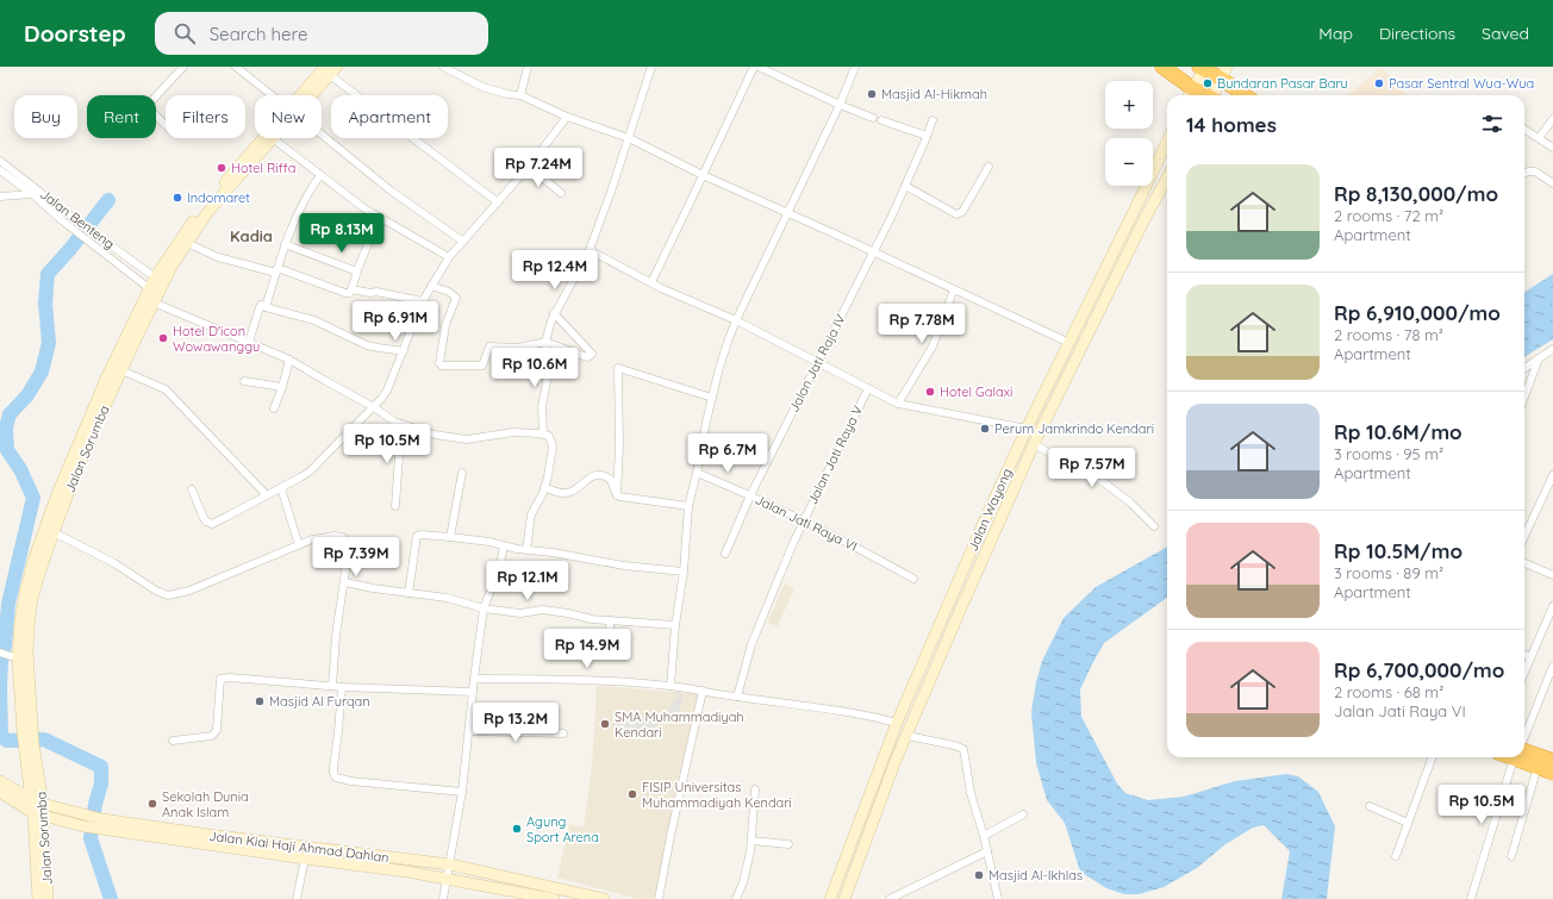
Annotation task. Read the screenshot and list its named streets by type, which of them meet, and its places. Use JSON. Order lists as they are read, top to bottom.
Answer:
{
  "streets": {
    "main road": ["Jalan Sorumba", "Jalan Wayong", "Jalan Kiai Haji Ahmad Dahlan"],
    "street": [
      "Jalan Benteng",
      "Jalan Jati Raja IV",
      "Jalan Jati Raya V",
      "Jalan Jati Raya VI"
    ]
  },
  "crossings": [
    ["Jalan Benteng", "Jalan Sorumba"],
    ["Jalan Jati Raja IV", "Jalan Jati Raya VI"],
    ["Jalan Sorumba", "Jalan Kiai Haji Ahmad Dahlan"],
    ["Jalan Jati Raya V", "Jalan Jati Raya VI"]
  ],
  "districts": ["Kadia"],
  "places": [
    "Bundaran Pasar Baru",
    "Pasar Sentral Wua-Wua",
    "Masjid Al-Hikmah",
    "Hotel Riffa",
    "Indomaret",
    "Hotel D'icon Wowawanggu",
    "Hotel Galaxi",
    "Perum Jamkrindo Kendari",
    "Masjid Al Furqan",
    "SMA Muhammadiyah Kendari",
    "FISIP Universitas Muhammadiyah Kendari",
    "Sekolah Dunia Anak Islam",
    "Agung Sport Arena",
    "Masjid Al-Ikhlas"
  ],
  "page": {
    "header": "Doorstep",
    "search": "Search here",
    "nav": ["Map", "Directions", "Saved"],
    "map_buttons": ["+", "−"],
    "chip": [
      "Buy",
      "Rent",
      "Filters",
      "New",
      "Apartment"
    ],
    "heading": "14 homes",
    "price": [
      "Rp 7.24M",
      "Rp 8.13M",
      "Rp 12.4M",
      "Rp 6.91M",
      "Rp 7.78M",
      "Rp 10.6M",
      "Rp 10.5M",
      "Rp 6.7M",
      "Rp 7.57M",
      "Rp 7.39M",
      "Rp 12.1M",
      "Rp 14.9M",
      "Rp 13.2M",
      "Rp 10.5M"
    ],
    "list": [
      {
        "name": "Rp 8,130,000/mo",
        "note": "2 rooms · 72 m² · Apartment"
      },
      {
        "name": "Rp 6,910,000/mo",
        "note": "2 rooms · 78 m² · Apartment"
      },
      {
        "name": "Rp 10.6M/mo",
        "note": "3 rooms · 95 m² · Apartment"
      },
      {
        "name": "Rp 10.5M/mo",
        "note": "3 rooms · 89 m² · Apartment"
      },
      {
        "name": "Rp 6,700,000/mo",
        "note": "2 rooms · 68 m² · Jalan Jati Raya VI"
      }
    ]
  }
}
